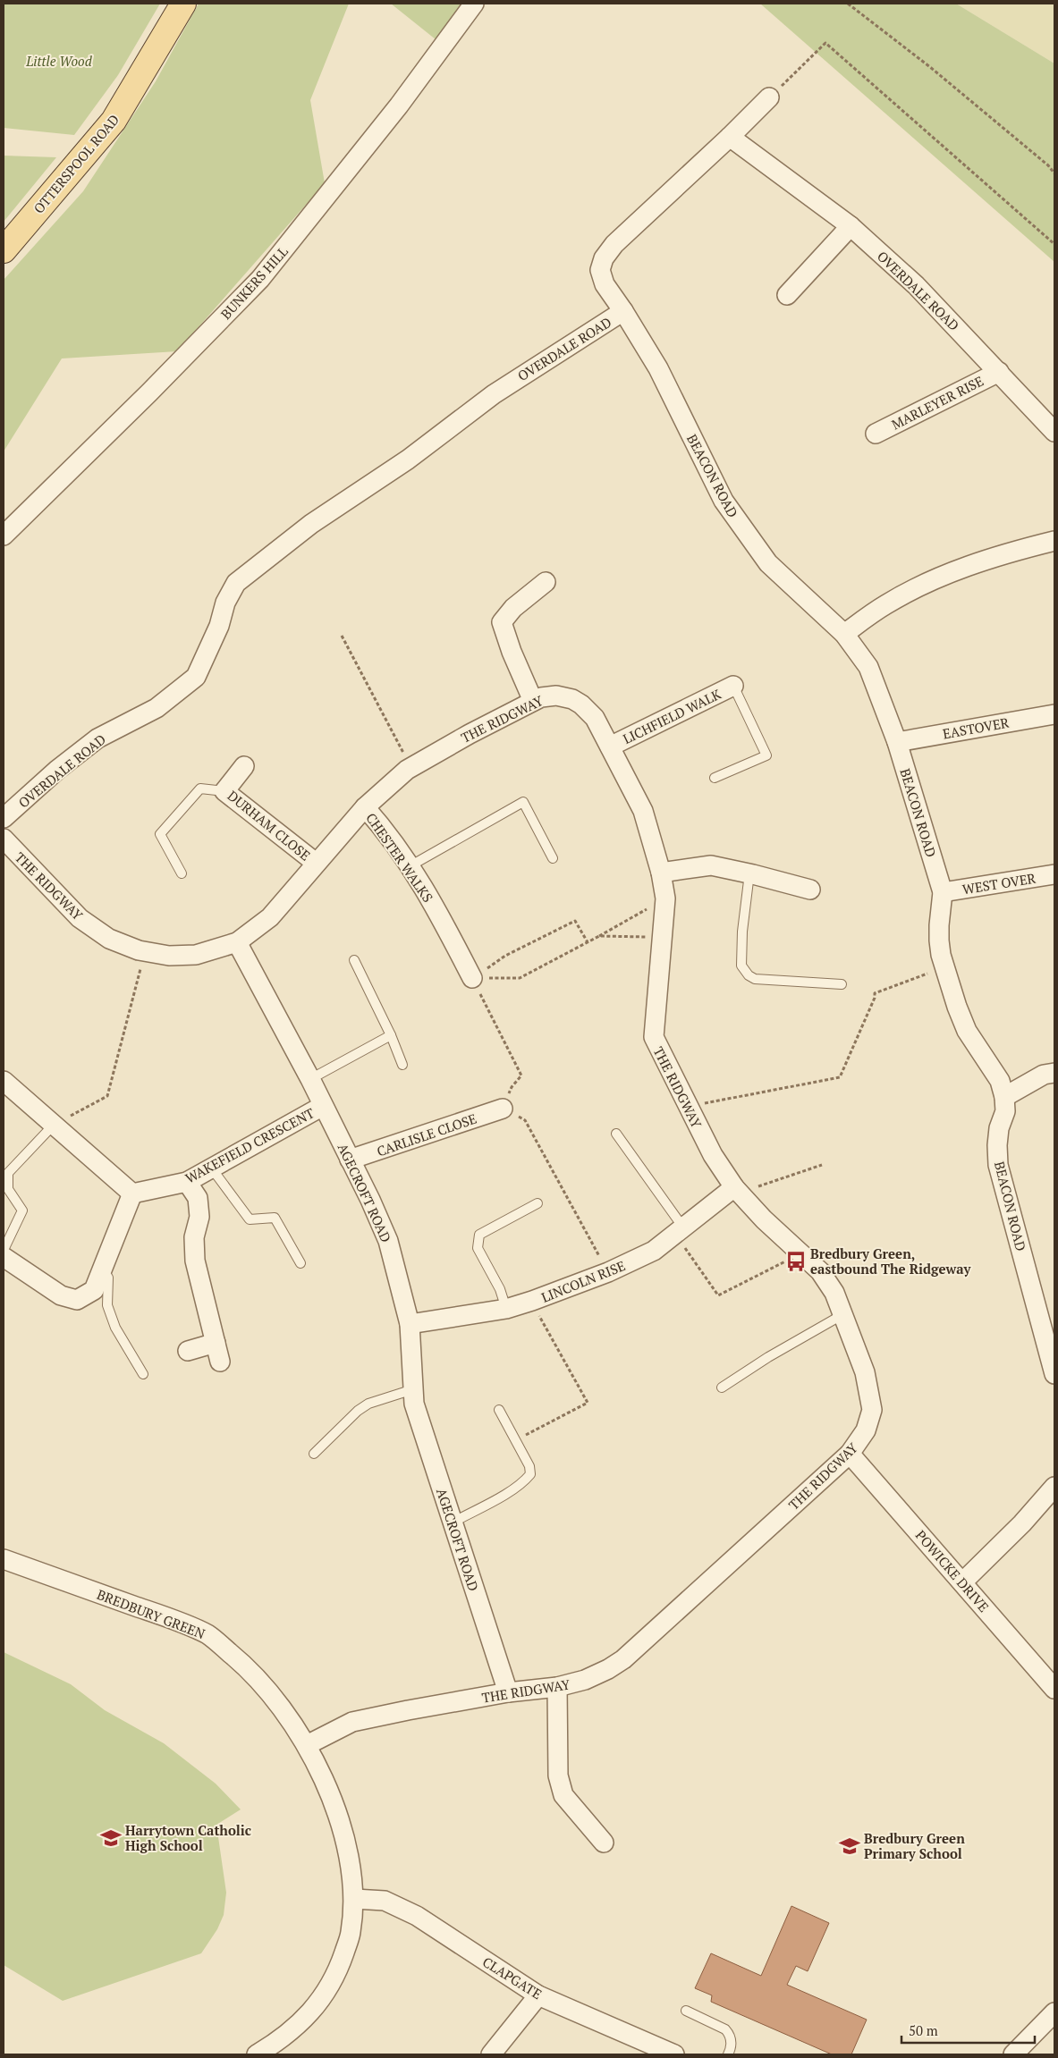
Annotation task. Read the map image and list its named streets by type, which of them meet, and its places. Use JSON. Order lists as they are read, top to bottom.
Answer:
{
  "streets": {
    "main road": ["OTTERSPOOL ROAD"],
    "street": [
      "BUNKERS HILL",
      "OVERDALE ROAD",
      "MARLEYER RISE",
      "BEACON ROAD",
      "LICHFIELD WALK",
      "THE RIDGWAY",
      "EASTOVER",
      "DURHAM CLOSE",
      "CHESTER WALKS",
      "WEST OVER",
      "CARLISLE CLOSE",
      "WAKEFIELD CRESCENT",
      "AGECROFT ROAD",
      "LINCOLN RISE",
      "POWICKE DRIVE",
      "BREDBURY GREEN",
      "CLAPGATE"
    ]
  },
  "crossings": [
    ["OVERDALE ROAD", "MARLEYER RISE"],
    ["OVERDALE ROAD", "BEACON ROAD"],
    ["BEACON ROAD", "EASTOVER"],
    ["BEACON ROAD", "WEST OVER"],
    ["LICHFIELD WALK", "THE RIDGWAY"],
    ["THE RIDGWAY", "DURHAM CLOSE"],
    ["THE RIDGWAY", "CHESTER WALKS"],
    ["THE RIDGWAY", "AGECROFT ROAD"],
    ["THE RIDGWAY", "LINCOLN RISE"],
    ["THE RIDGWAY", "POWICKE DRIVE"],
    ["THE RIDGWAY", "BREDBURY GREEN"],
    ["CARLISLE CLOSE", "AGECROFT ROAD"],
    ["WAKEFIELD CRESCENT", "AGECROFT ROAD"],
    ["AGECROFT ROAD", "LINCOLN RISE"],
    ["BREDBURY GREEN", "CLAPGATE"]
  ],
  "parks": ["Little Wood"],
  "places": {
    "bus stop": ["Bredbury Green, eastbound The Ridgeway"],
    "school or university": ["Harrytown Catholic High School", "Bredbury Green Primary School"]
  },
  "scale_bar": "50 m"
}
